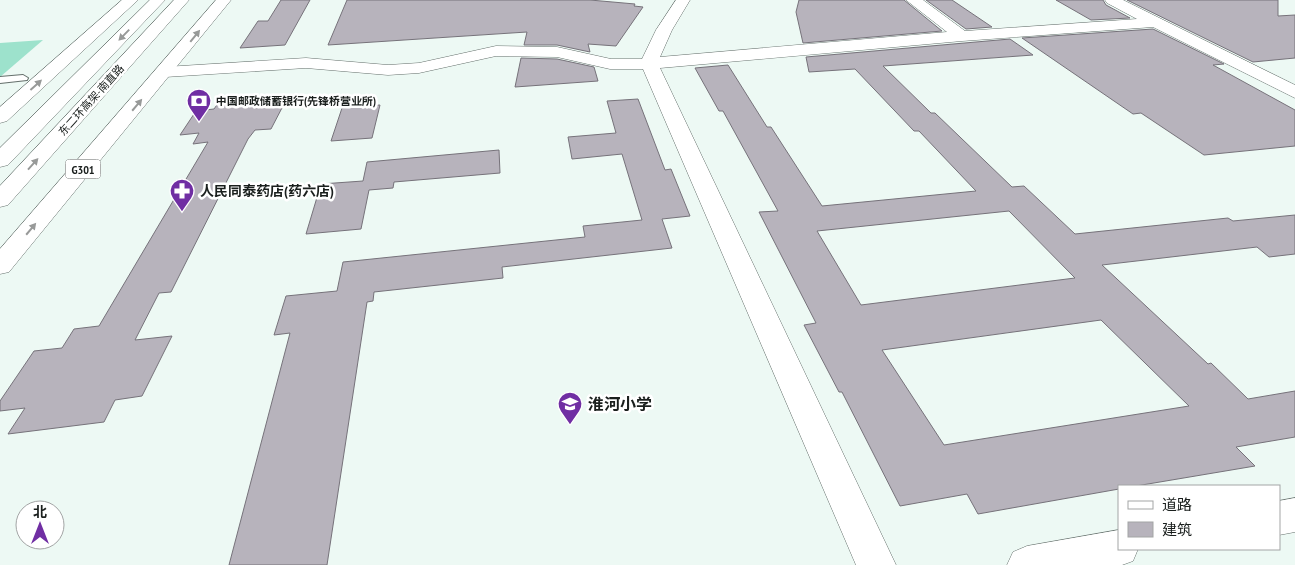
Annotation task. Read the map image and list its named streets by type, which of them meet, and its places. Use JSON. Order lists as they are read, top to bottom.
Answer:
{
  "streets": {
    "main road": ["东二环高架-南直路", "G301"]
  },
  "places": {
    "bank": ["中国邮政储蓄银行(先锋桥营业所)"],
    "pharmacy": ["人民同泰药店(药六店)"],
    "school or university": ["淮河小学"]
  },
  "legend": ["道路", "建筑"],
  "north": "top"
}
